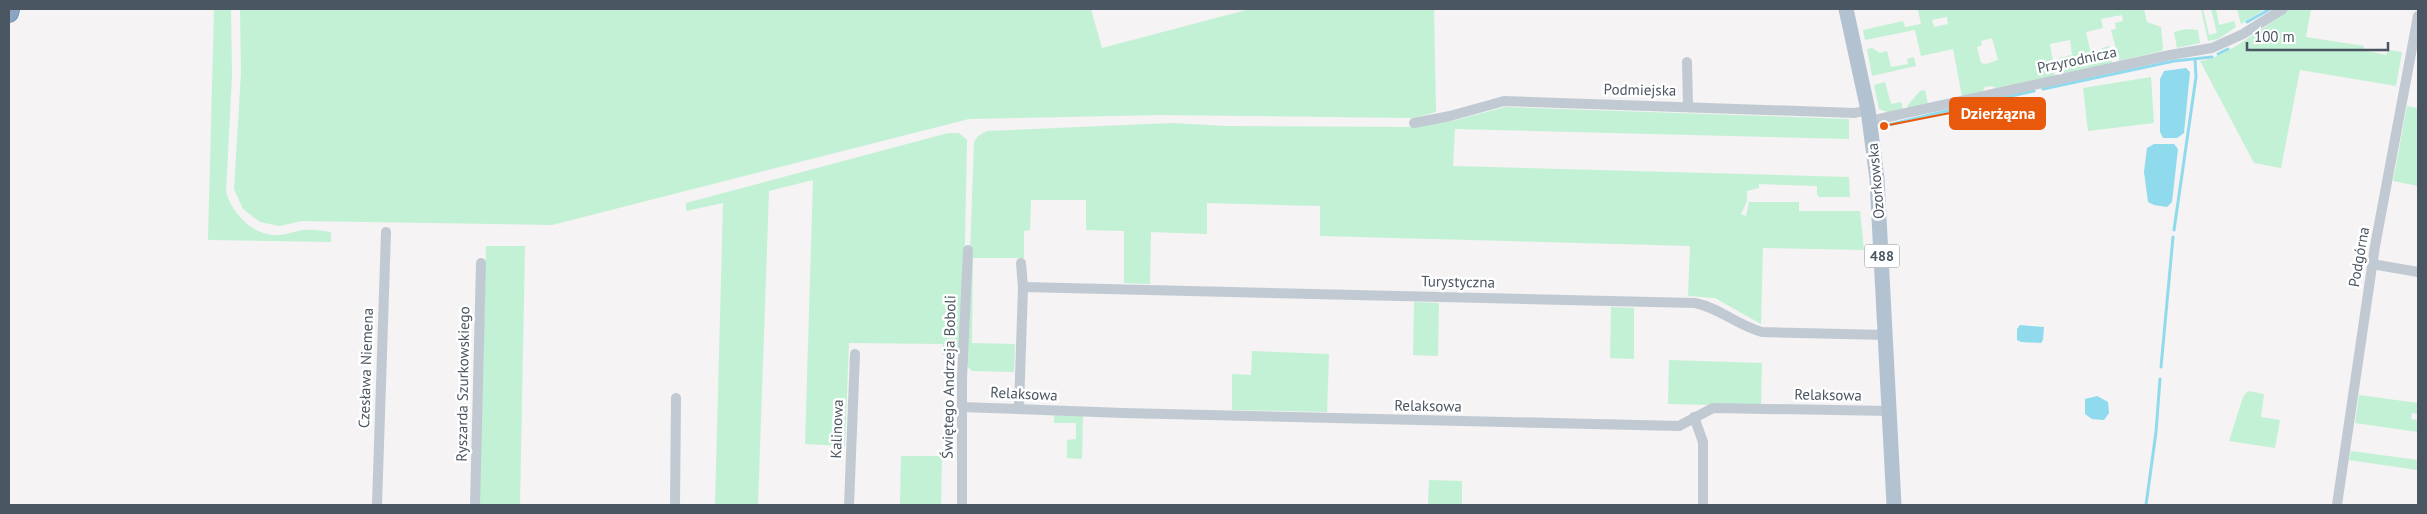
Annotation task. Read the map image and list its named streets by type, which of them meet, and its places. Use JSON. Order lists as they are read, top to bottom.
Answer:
{
  "streets": {
    "main road": ["Ozorkowska", "488"],
    "street": [
      "Przyrodnicza",
      "Podmiejska",
      "Podgórna",
      "Turystyczna",
      "Czesława Niemena",
      "Świętego Andrzeja Boboli",
      "Ryszarda Szurkowskiego",
      "Relaksowa",
      "Kalinowa"
    ]
  },
  "crossings": [
    ["Przyrodnicza", "Podmiejska"],
    ["Przyrodnicza", "Ozorkowska"],
    ["Podmiejska", "Ozorkowska"],
    ["Ozorkowska", "Turystyczna"],
    ["Ozorkowska", "Relaksowa"],
    ["Świętego Andrzeja Boboli", "Relaksowa"]
  ],
  "places": ["Dzierżązna"],
  "scale_bar": "100 m"
}
